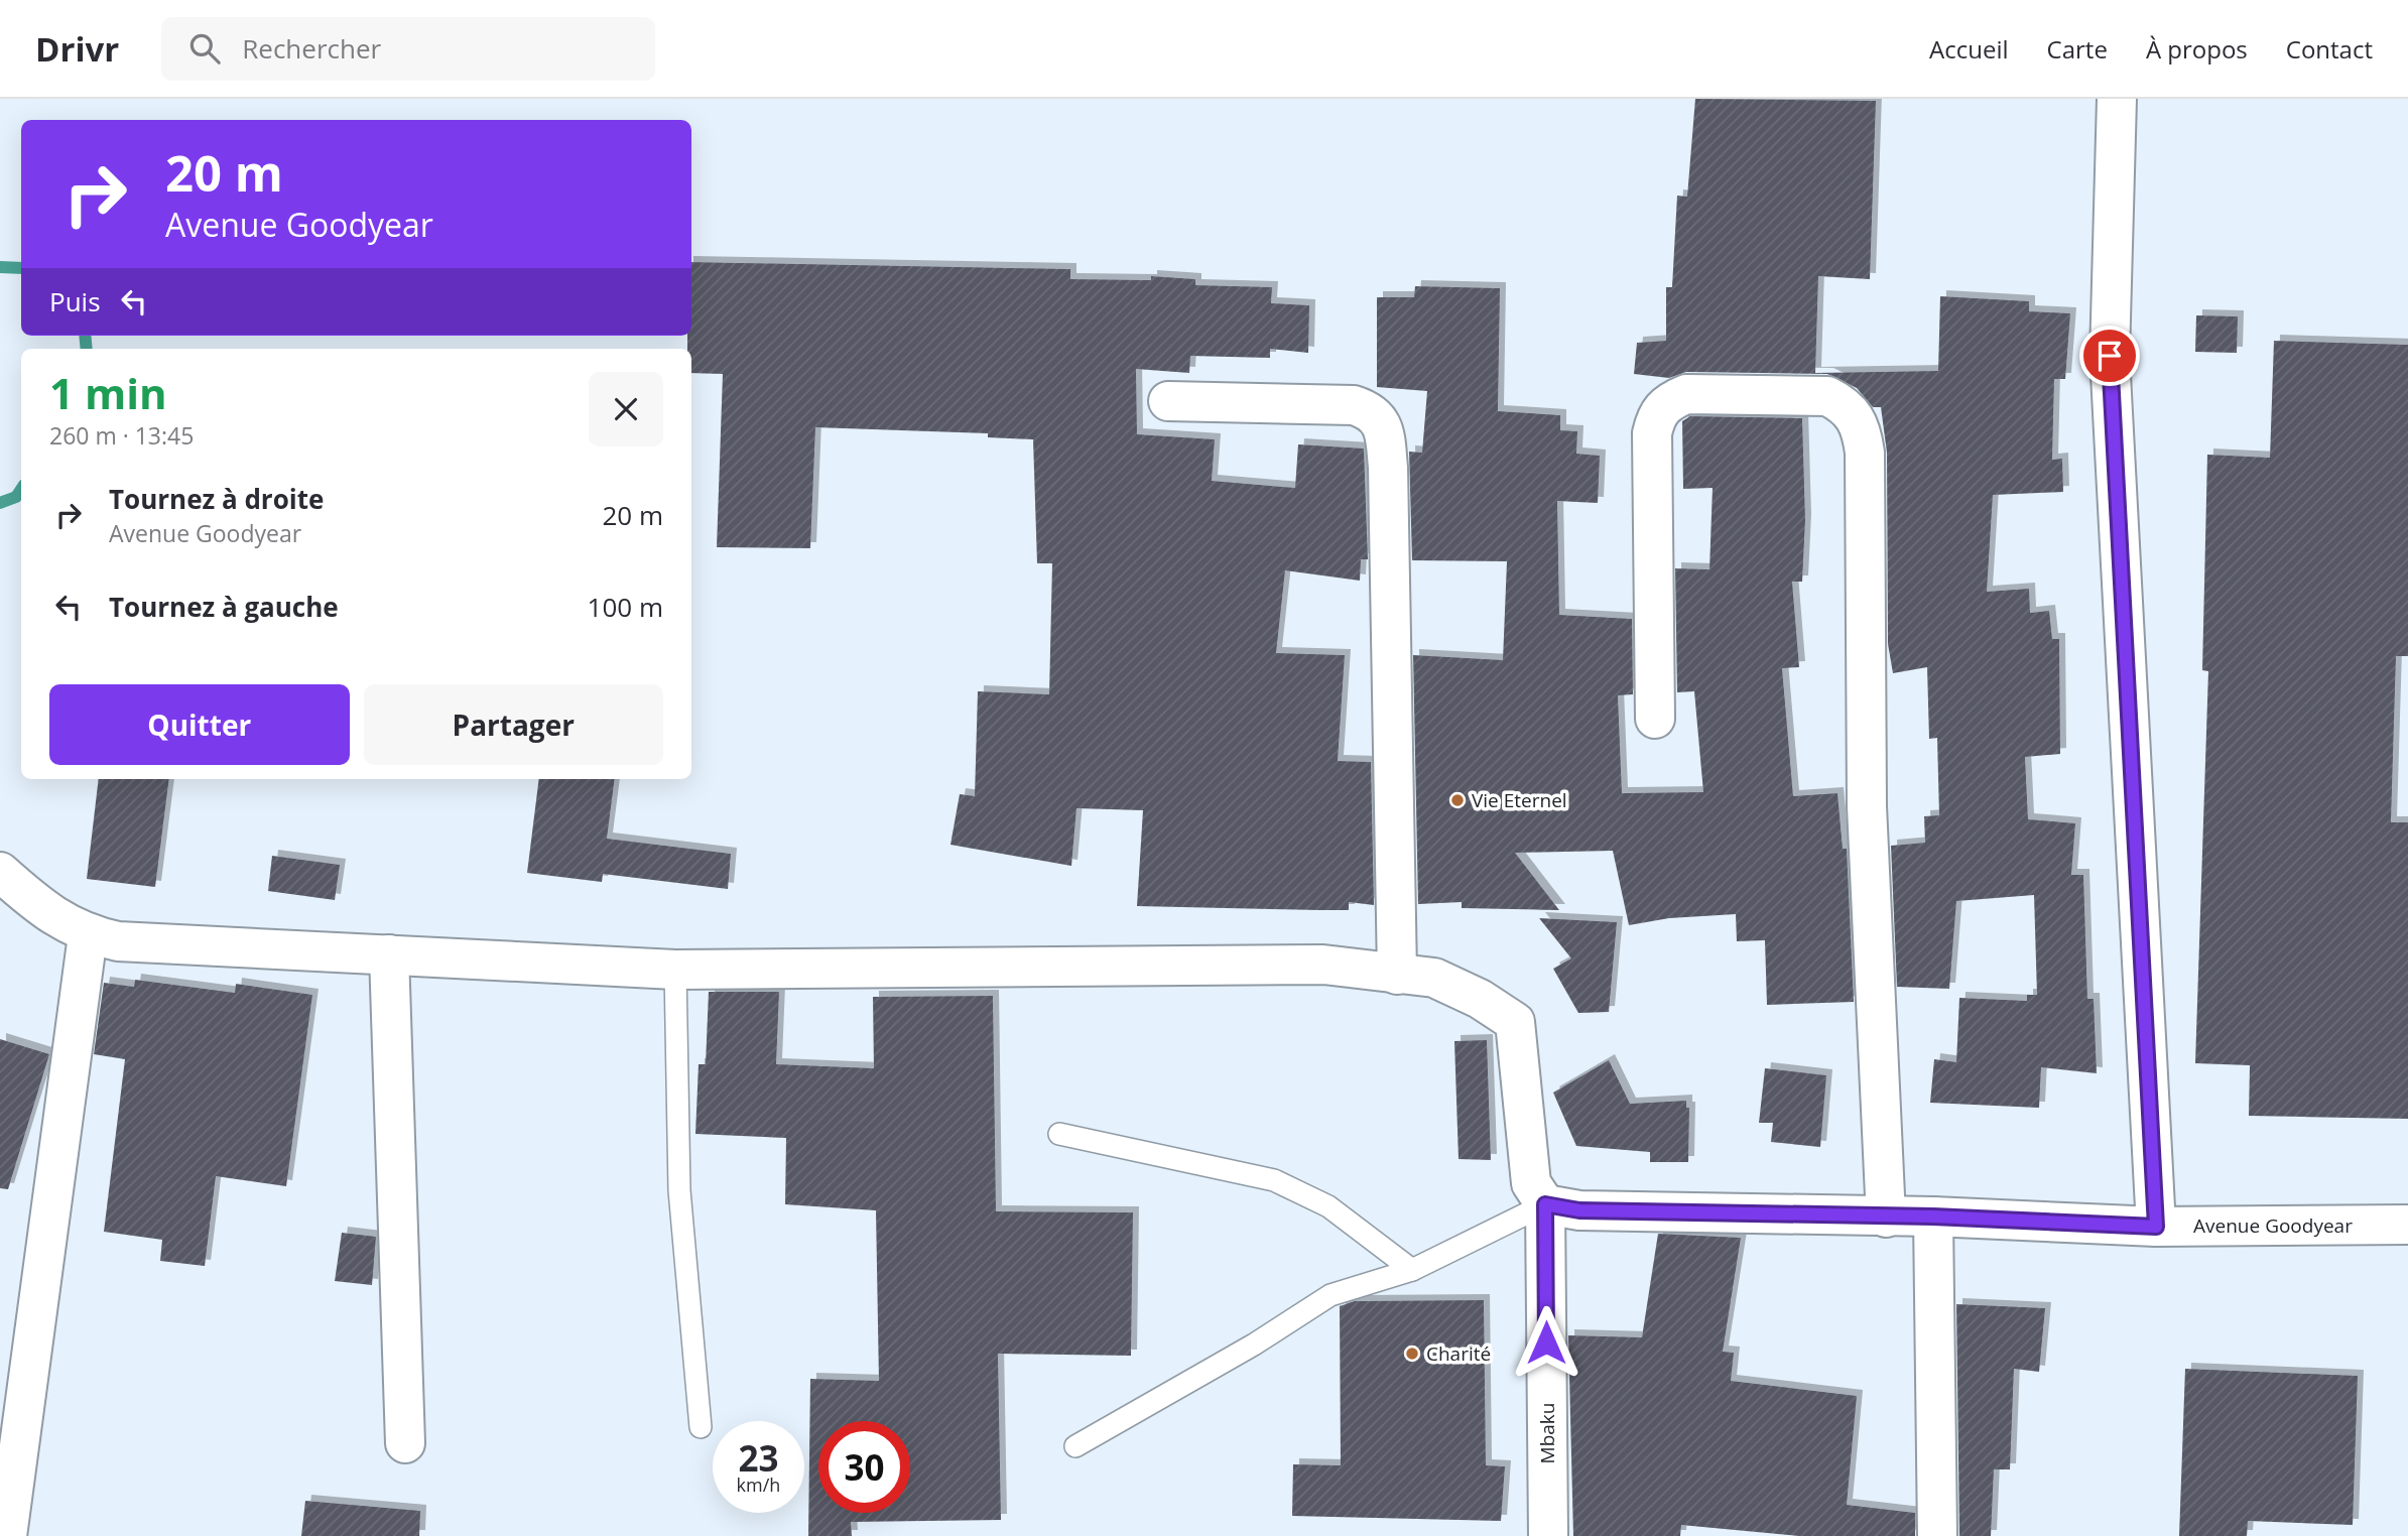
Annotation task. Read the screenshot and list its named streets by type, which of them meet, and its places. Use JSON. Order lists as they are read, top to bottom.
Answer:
{
  "streets": {
    "street": ["Avenue Goodyear", "Mbaku"]
  },
  "crossings": [
    ["Avenue Goodyear", "Mbaku"]
  ],
  "places": ["Vie Eternel", "Charité"],
  "page": {
    "header": "Drivr",
    "search": "Rechercher",
    "nav": [
      "Accueil",
      "Carte",
      "À propos",
      "Contact"
    ],
    "turn": ["20 m", "Avenue Goodyear"],
    "then": "Puis",
    "heading": ["1 min", "260 m · 13:45"],
    "list": [
      {
        "name": "Tournez à droite",
        "note": "Avenue Goodyear",
        "value": "20 m"
      },
      {
        "name": "Tournez à gauche",
        "value": "100 m"
      }
    ],
    "buttons": ["Quitter", "Partager"],
    "speed": "23 km/h",
    "limit": "30"
  }
}
